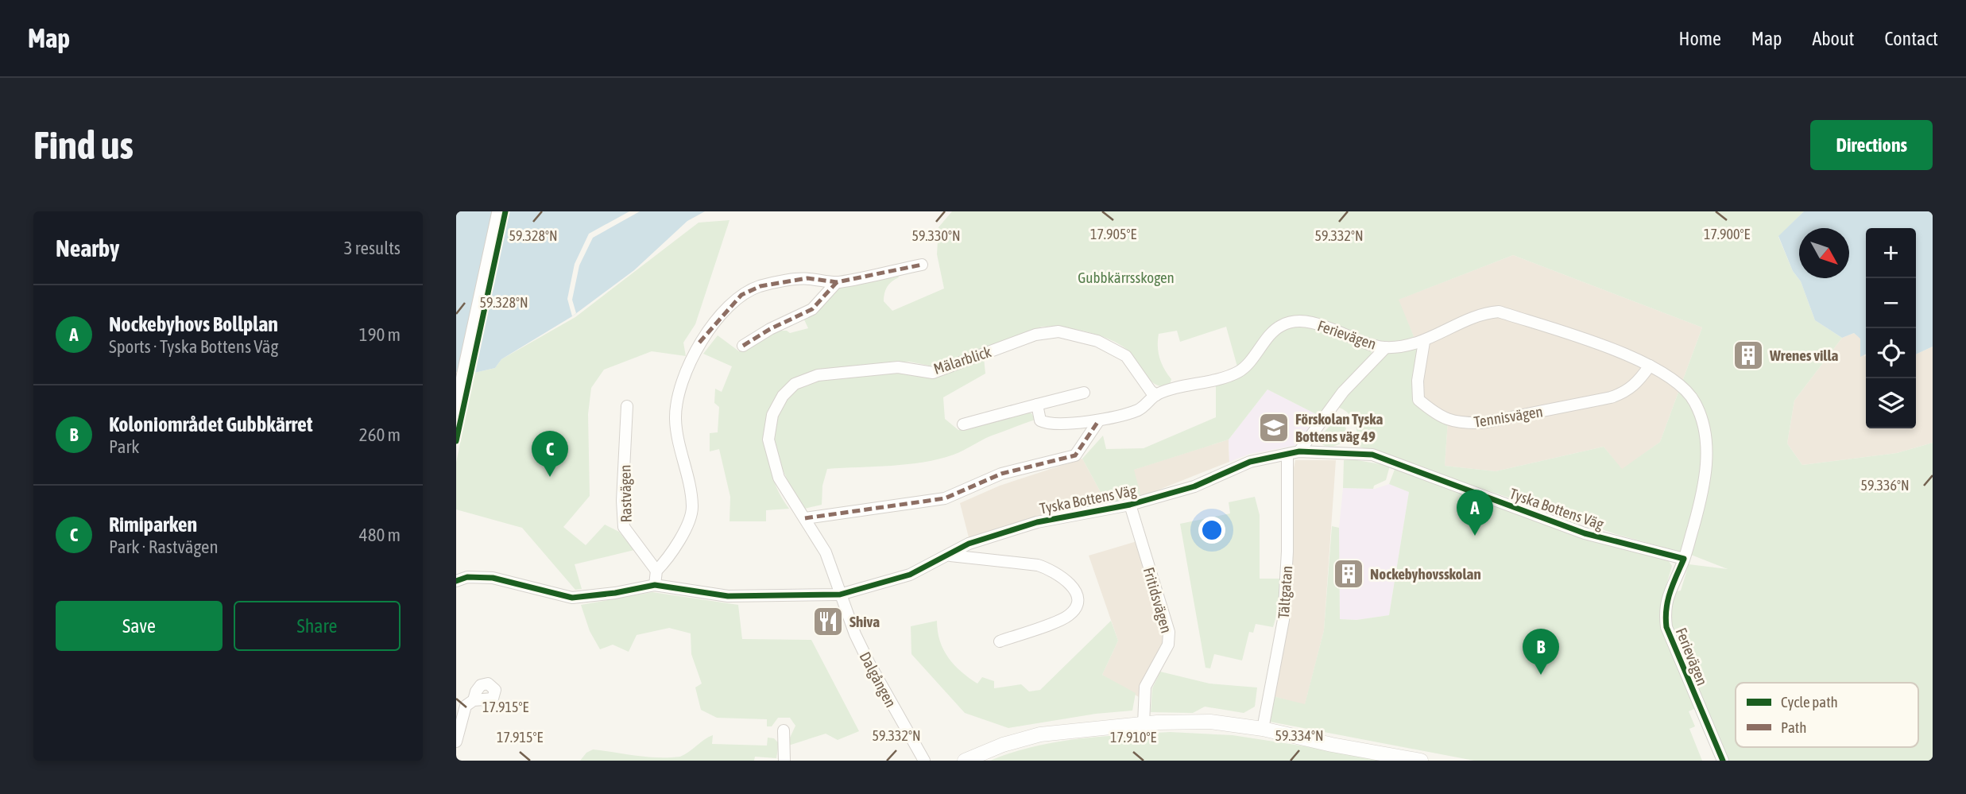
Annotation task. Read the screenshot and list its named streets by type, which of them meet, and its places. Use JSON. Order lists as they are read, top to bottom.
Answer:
{
  "streets": {
    "street": [
      "Ferievägen",
      "Mälarblick",
      "Tennisvägen",
      "Rastvägen",
      "Tyska Bottens Väg",
      "Tältgatan",
      "Fritidsvägen",
      "Dalgången"
    ]
  },
  "crossings": [
    ["Ferievägen", "Mälarblick"],
    ["Ferievägen", "Tennisvägen"],
    ["Ferievägen", "Tyska Bottens Väg"],
    ["Mälarblick", "Tyska Bottens Väg"],
    ["Mälarblick", "Dalgången"],
    ["Tyska Bottens Väg", "Tältgatan"],
    ["Tyska Bottens Väg", "Fritidsvägen"],
    ["Tyska Bottens Väg", "Dalgången"]
  ],
  "parks": ["Gubbkärrsskogen"],
  "places": {
    "building": ["Wrenes villa", "Nockebyhovsskolan"],
    "school or university": ["Förskolan Tyska Bottens väg 49"],
    "restaurant": ["Shiva"]
  },
  "legend": ["Cycle path", "Path"],
  "north": "bottom right",
  "page": {
    "header": "Map",
    "nav": [
      "Home",
      "Map",
      "About",
      "Contact"
    ],
    "buttons": [
      "Directions",
      ["Save", "Share"]
    ],
    "title": "Find us",
    "heading": ["Nearby", "3 results"],
    "map_buttons": ["+", "−"],
    "list": [
      {
        "mark": "A",
        "name": "Nockebyhovs Bollplan",
        "note": "Sports · Tyska Bottens Väg",
        "value": "190 m"
      },
      {
        "mark": "B",
        "name": "Koloniområdet Gubbkärret",
        "note": "Park",
        "value": "260 m"
      },
      {
        "mark": "C",
        "name": "Rimiparken",
        "note": "Park · Rastvägen",
        "value": "480 m"
      }
    ],
    "pins": ["C", "A", "B"]
  },
  "coordinates": [
    "17.905°E",
    "17.900°E",
    "59.328°N",
    "59.330°N",
    "59.332°N",
    "59.336°N",
    "17.915°E",
    "59.334°N",
    "17.910°E"
  ]
}
